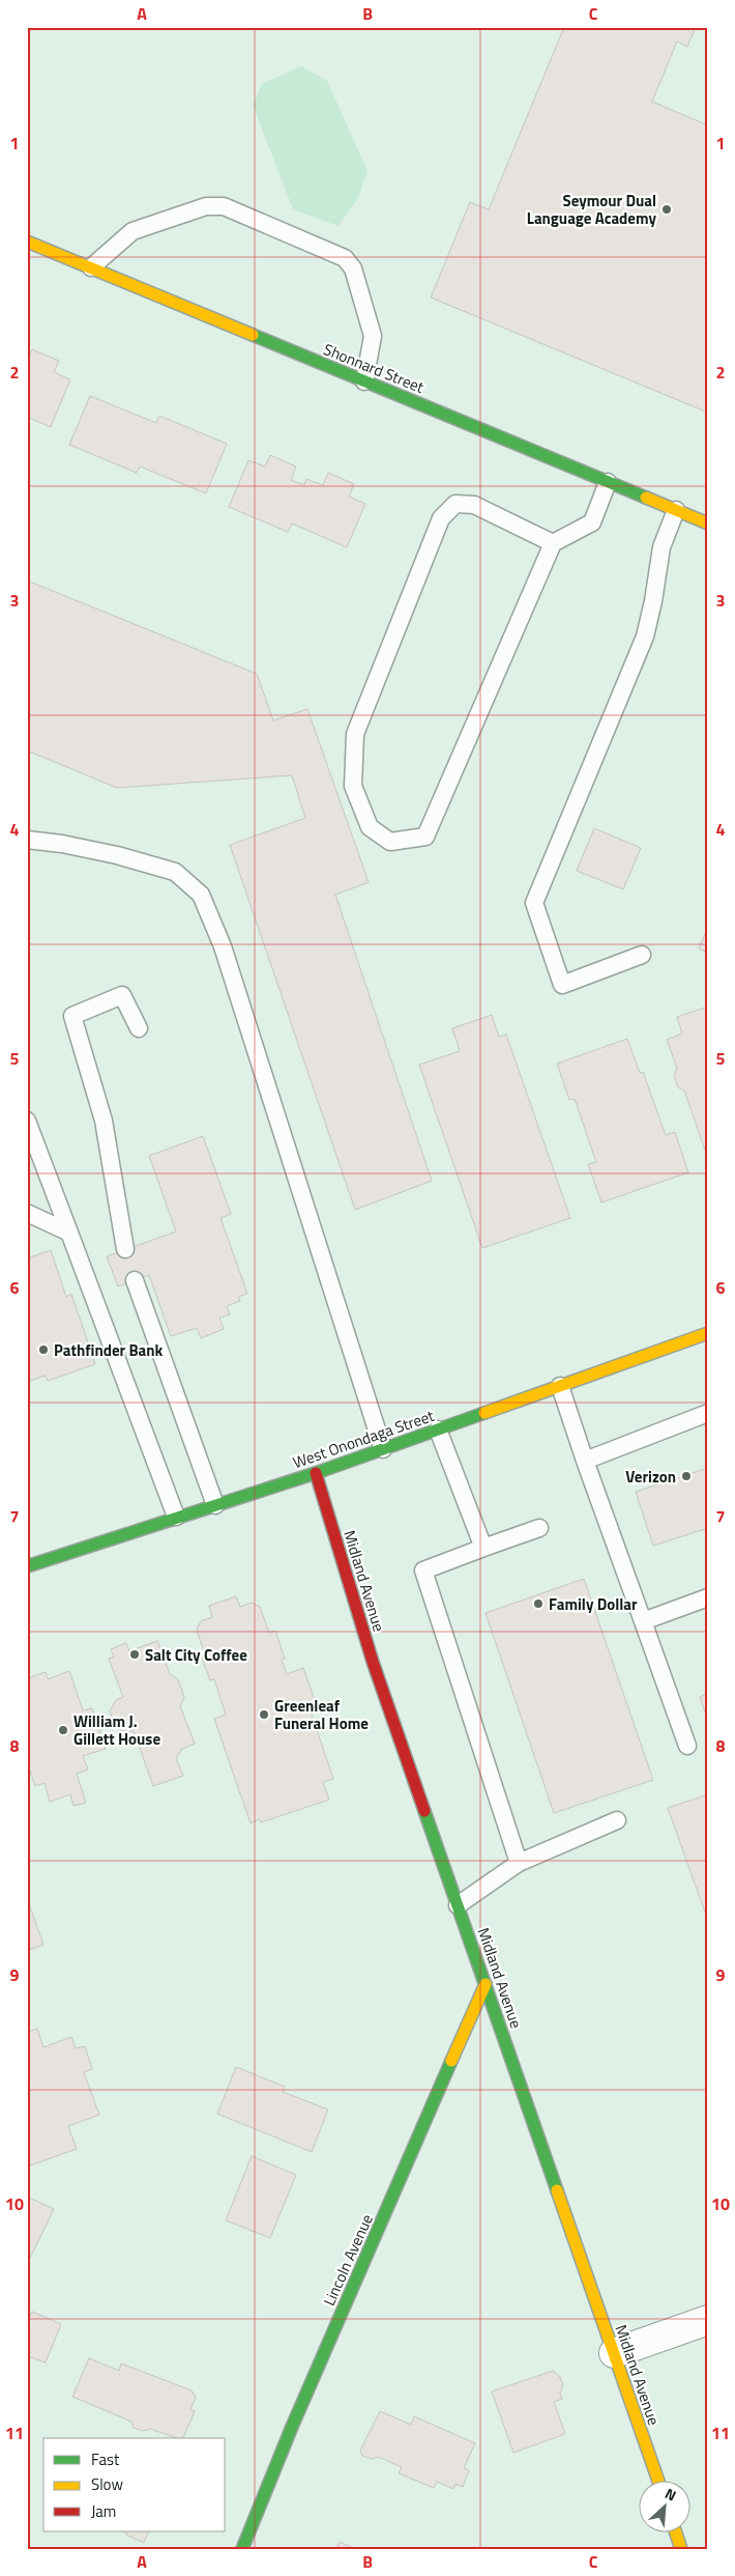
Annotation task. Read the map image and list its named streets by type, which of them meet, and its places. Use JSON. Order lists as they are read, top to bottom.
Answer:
{
  "streets": {
    "street": [
      "Shonnard Street",
      "West Onondaga Street",
      "Midland Avenue",
      "Lincoln Avenue"
    ]
  },
  "crossings": [
    ["West Onondaga Street", "Midland Avenue"],
    ["Midland Avenue", "Lincoln Avenue"]
  ],
  "places": [
    "Seymour Dual Language Academy",
    "Pathfinder Bank",
    "Verizon",
    "Family Dollar",
    "Salt City Coffee",
    "Greenleaf Funeral Home",
    "William J. Gillett House"
  ],
  "legend": ["Fast", "Slow", "Jam"],
  "north": "top right",
  "grid": {
    "columns": ["A", "B", "C"],
    "rows": [
      "1",
      "2",
      "3",
      "4",
      "5",
      "6",
      "7",
      "8",
      "9",
      "10",
      "11"
    ]
  }
}
